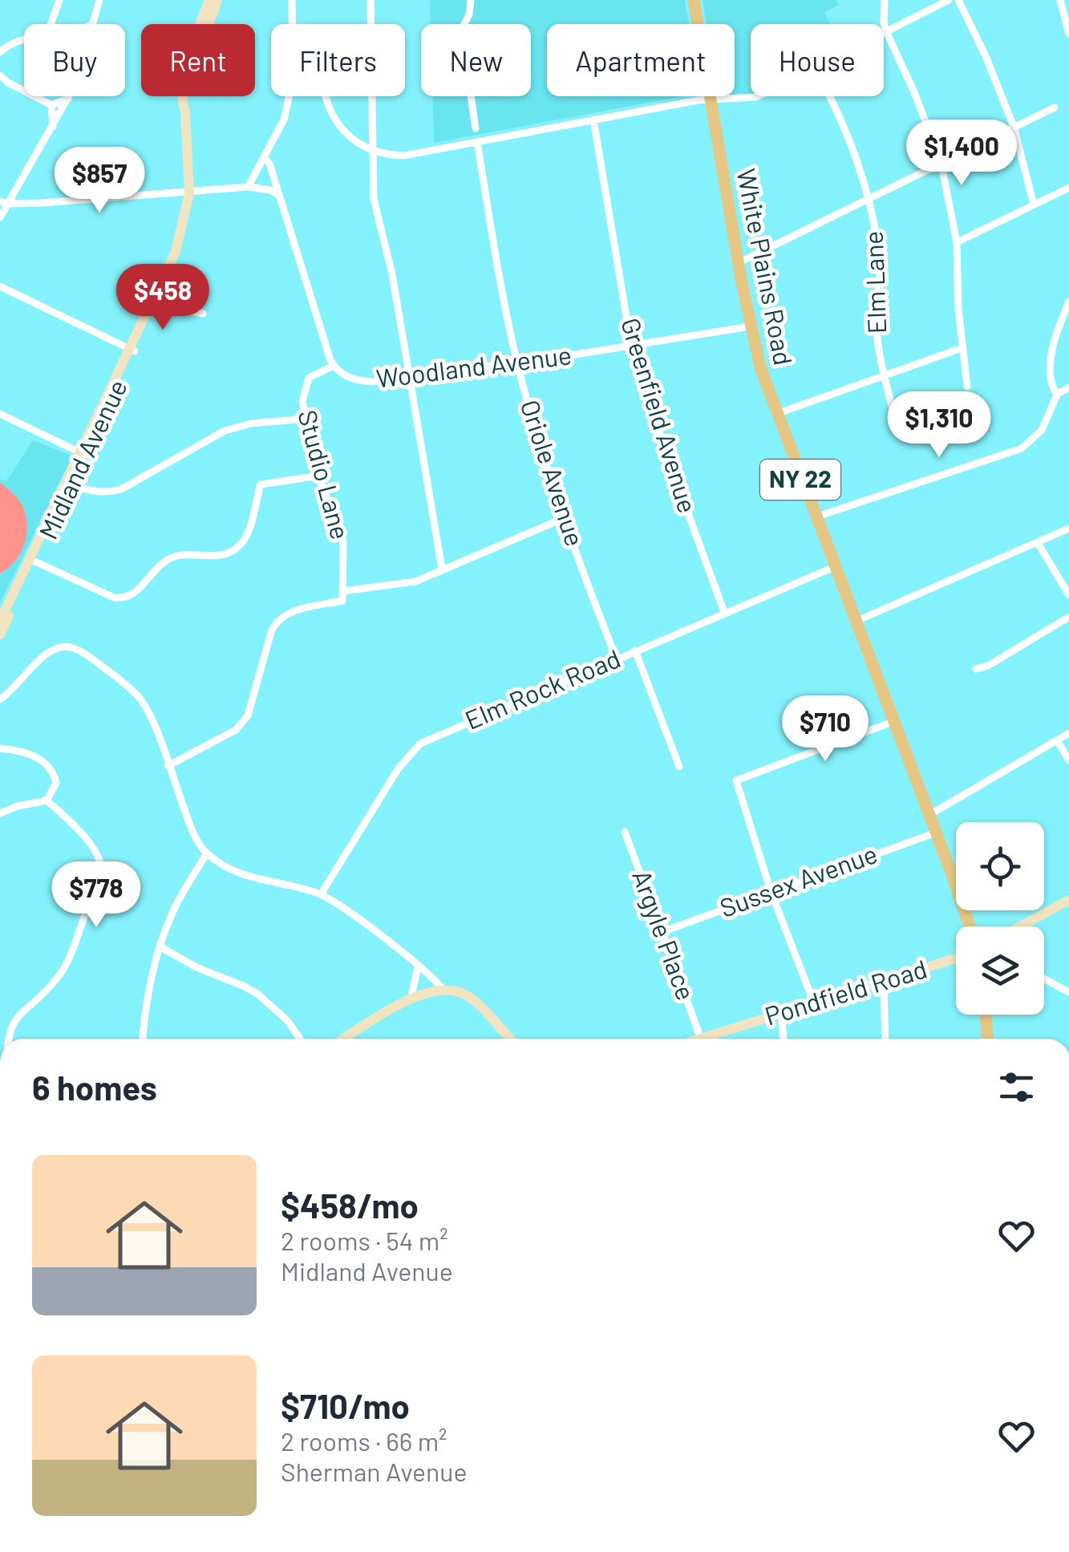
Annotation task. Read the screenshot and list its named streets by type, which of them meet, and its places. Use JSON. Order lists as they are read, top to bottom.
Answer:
{
  "streets": {
    "main road": ["White Plains Road", "NY 22"],
    "street": [
      "Elm Lane",
      "Woodland Avenue",
      "Greenfield Avenue",
      "Midland Avenue",
      "Oriole Avenue",
      "Studio Lane",
      "Elm Rock Road",
      "Sussex Avenue",
      "Argyle Place",
      "Pondfield Road"
    ]
  },
  "crossings": [
    ["White Plains Road", "Woodland Avenue"],
    ["White Plains Road", "Elm Rock Road"],
    ["White Plains Road", "Sussex Avenue"],
    ["Woodland Avenue", "Greenfield Avenue"],
    ["Woodland Avenue", "Oriole Avenue"],
    ["Woodland Avenue", "Studio Lane"],
    ["Greenfield Avenue", "Elm Rock Road"],
    ["Oriole Avenue", "Elm Rock Road"],
    ["Sussex Avenue", "Argyle Place"],
    ["Argyle Place", "Pondfield Road"]
  ],
  "page": {
    "chip": [
      "Buy",
      "Rent",
      "Filters",
      "New",
      "Apartment",
      "House"
    ],
    "price": [
      "$1,400",
      "$857",
      "$458",
      "$1,310",
      "$710",
      "$778"
    ],
    "heading": "6 homes",
    "list": [
      {
        "name": "$458/mo",
        "note": "2 rooms · 54 m² · Midland Avenue"
      },
      {
        "name": "$710/mo",
        "note": "2 rooms · 66 m² · Sherman Avenue"
      }
    ]
  }
}
